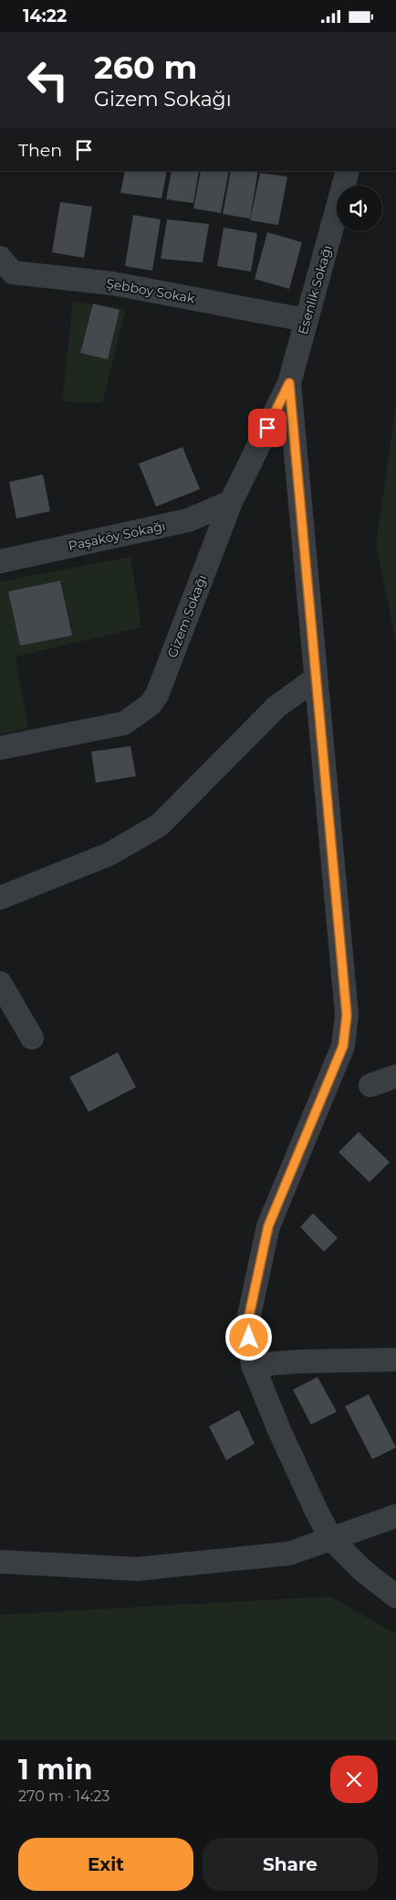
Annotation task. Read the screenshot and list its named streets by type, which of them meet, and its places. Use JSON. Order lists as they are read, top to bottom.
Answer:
{
  "streets": {
    "street": [
      "Esenlik Sokağı",
      "Şebboy Sokak",
      "Paşaköy Sokağı",
      "Gizem Sokağı"
    ]
  },
  "crossings": [
    ["Esenlik Sokağı", "Şebboy Sokak"],
    ["Esenlik Sokağı", "Gizem Sokağı"],
    ["Paşaköy Sokağı", "Gizem Sokağı"]
  ],
  "page": {
    "status": "14:22",
    "turn": ["260 m", "Gizem Sokağı"],
    "then": "Then",
    "heading": ["1 min", "270 m · 14:23"],
    "buttons": ["Exit", "Share"]
  }
}
